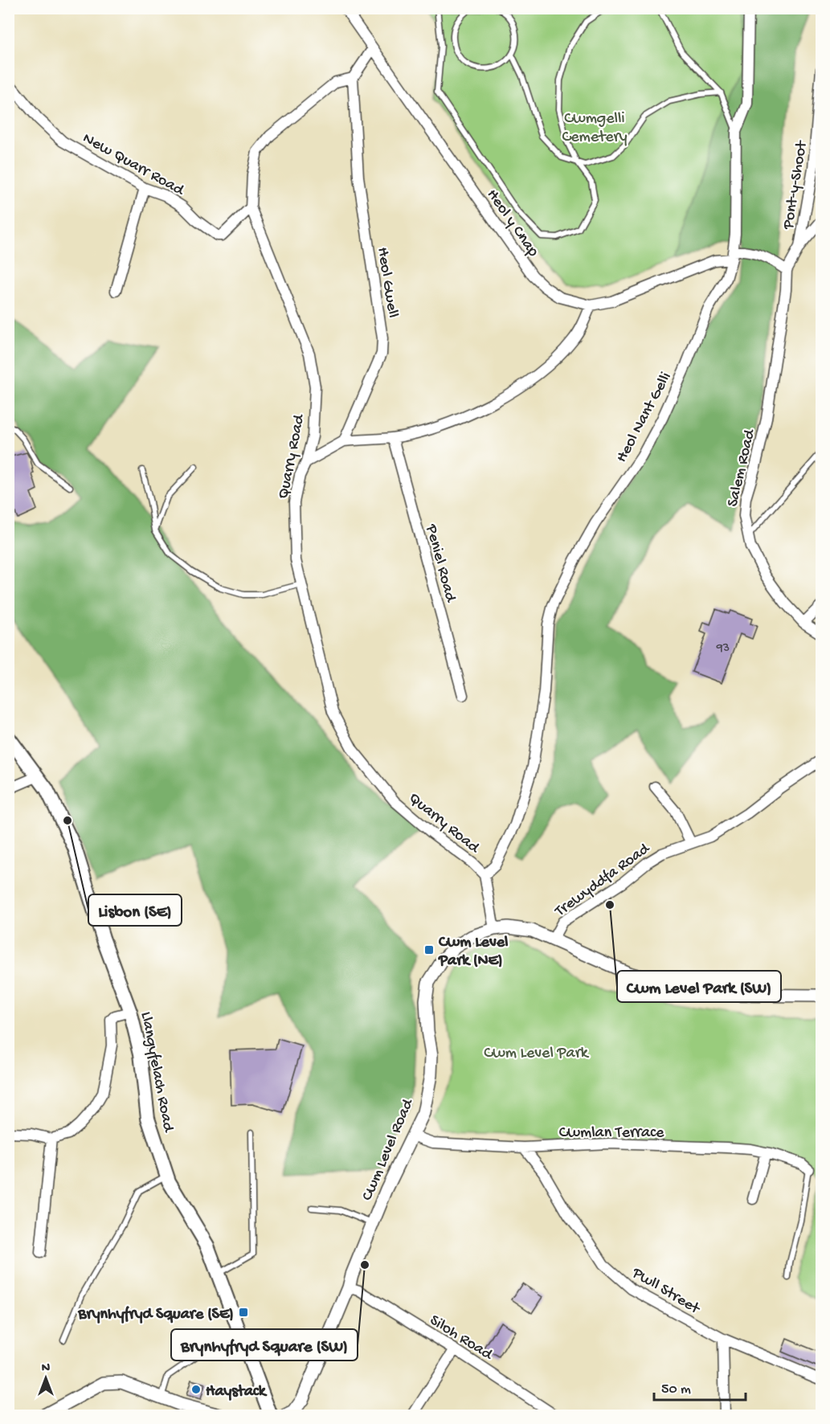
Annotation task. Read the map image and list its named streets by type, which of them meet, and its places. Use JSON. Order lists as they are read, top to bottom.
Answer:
{
  "streets": {
    "main road": ["Llangyfelach Road"],
    "street": [
      "New Quarr Road",
      "Pont-y-Shoot",
      "Heol y Cnap",
      "Heol Gwell",
      "Heol Nant Gelli",
      "Quarry Road",
      "Salem Road",
      "Peniel Road",
      "Trewyddfa Road",
      "Cwmlan Terrace",
      "Cwm Level Road",
      "Pwll Street",
      "Siloh Road"
    ]
  },
  "crossings": [
    ["New Quarr Road", "Quarry Road"],
    ["Heol y Cnap", "Heol Nant Gelli"],
    ["Heol y Cnap", "Salem Road"],
    ["Heol Gwell", "Quarry Road"],
    ["Heol Nant Gelli", "Quarry Road"],
    ["Quarry Road", "Cwm Level Road"],
    ["Trewyddfa Road", "Cwm Level Road"],
    ["Cwmlan Terrace", "Cwm Level Road"],
    ["Cwmlan Terrace", "Pwll Street"],
    ["Cwm Level Road", "Siloh Road"]
  ],
  "parks": ["Cwmgelli Cemetery", "Cwm Level Park"],
  "places": {
    "other": [
      "Lisbon (SE)",
      "Cwm Level Park (SW)",
      "Brynhyfryd Square (SW)",
      "Haystack"
    ],
    "transit": ["Cwm Level Park (NE)", "Brynhyfryd Square (SE)"]
  },
  "house_numbers": ["93"],
  "scale_bar": "50 m",
  "north": "top"
}
